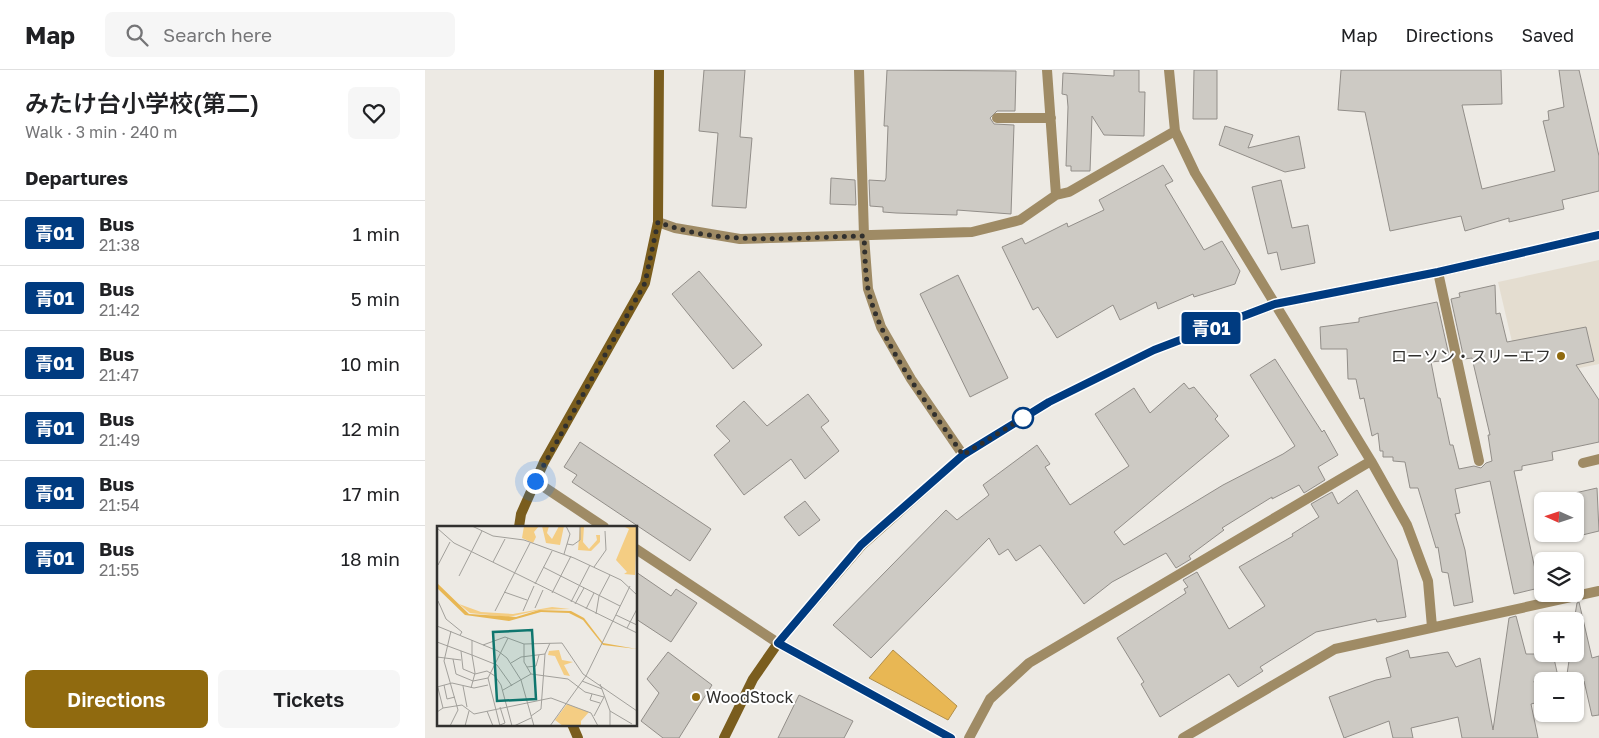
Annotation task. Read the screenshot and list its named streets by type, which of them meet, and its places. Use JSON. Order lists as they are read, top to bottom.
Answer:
{
  "places": ["ローソン・スリーエフ", "WoodStock"],
  "lines": ["bus line 青01"],
  "north": "left",
  "page": {
    "header": "Map",
    "search": "Search here",
    "nav": ["Map", "Directions", "Saved"],
    "heading": [
      ["みたけ台小学校(第二)", "Walk · 3 min · 240 m"],
      "Departures"
    ],
    "on_map": "青01",
    "list": [
      {
        "mark": "青01",
        "name": "Bus",
        "note": "21:38",
        "value": "1 min"
      },
      {
        "mark": "青01",
        "name": "Bus",
        "note": "21:42",
        "value": "5 min"
      },
      {
        "mark": "青01",
        "name": "Bus",
        "note": "21:47",
        "value": "10 min"
      },
      {
        "mark": "青01",
        "name": "Bus",
        "note": "21:49",
        "value": "12 min"
      },
      {
        "mark": "青01",
        "name": "Bus",
        "note": "21:54",
        "value": "17 min"
      },
      {
        "mark": "青01",
        "name": "Bus",
        "note": "21:55",
        "value": "18 min"
      }
    ],
    "map_buttons": ["+", "−"],
    "buttons": ["Directions", "Tickets"]
  }
}
